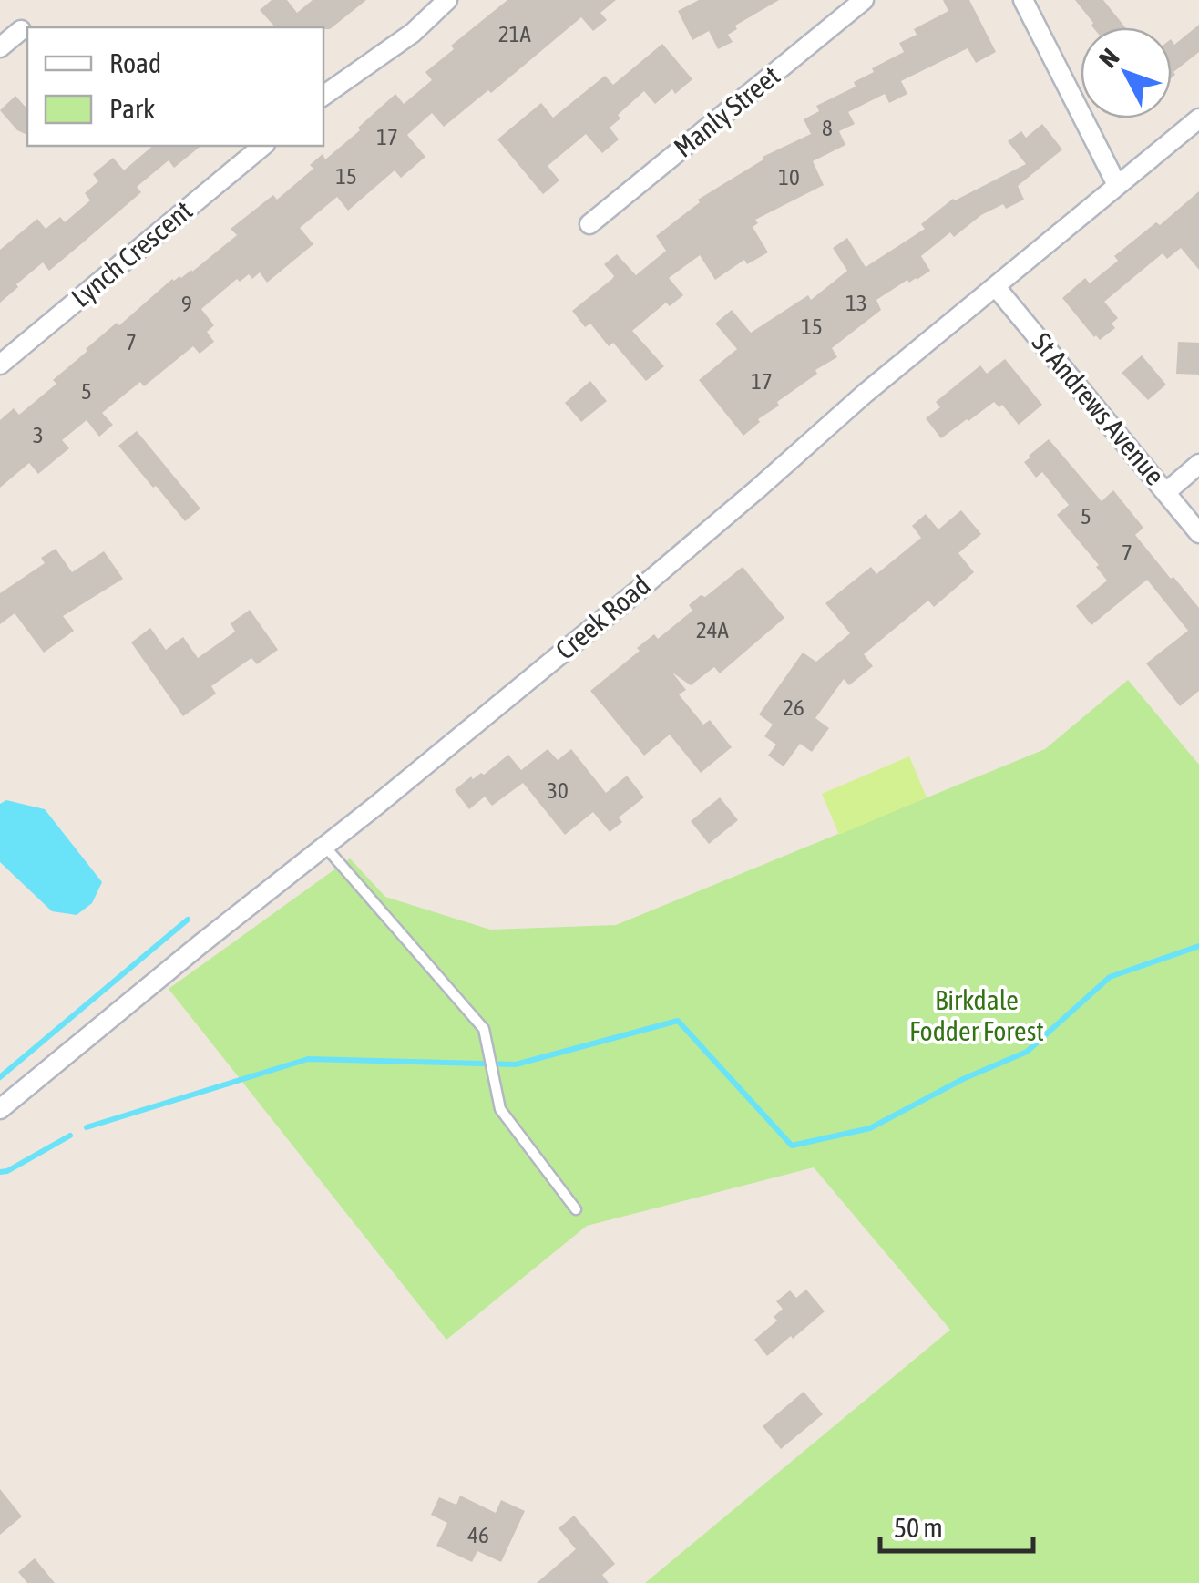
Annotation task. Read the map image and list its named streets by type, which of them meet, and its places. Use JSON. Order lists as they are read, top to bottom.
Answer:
{
  "streets": {
    "street": [
      "Manly Street",
      "Lynch Crescent",
      "St Andrews Avenue",
      "Creek Road"
    ]
  },
  "crossings": [
    ["St Andrews Avenue", "Creek Road"]
  ],
  "parks": ["Birkdale Fodder Forest"],
  "house_numbers": [
    "21A",
    "8",
    "17",
    "15",
    "10",
    "13",
    "9",
    "15",
    "7",
    "17",
    "5",
    "3",
    "5",
    "7",
    "24A",
    "26",
    "30",
    "46"
  ],
  "legend": ["Road", "Park"],
  "scale_bar": "50 m",
  "north": "top left"
}
